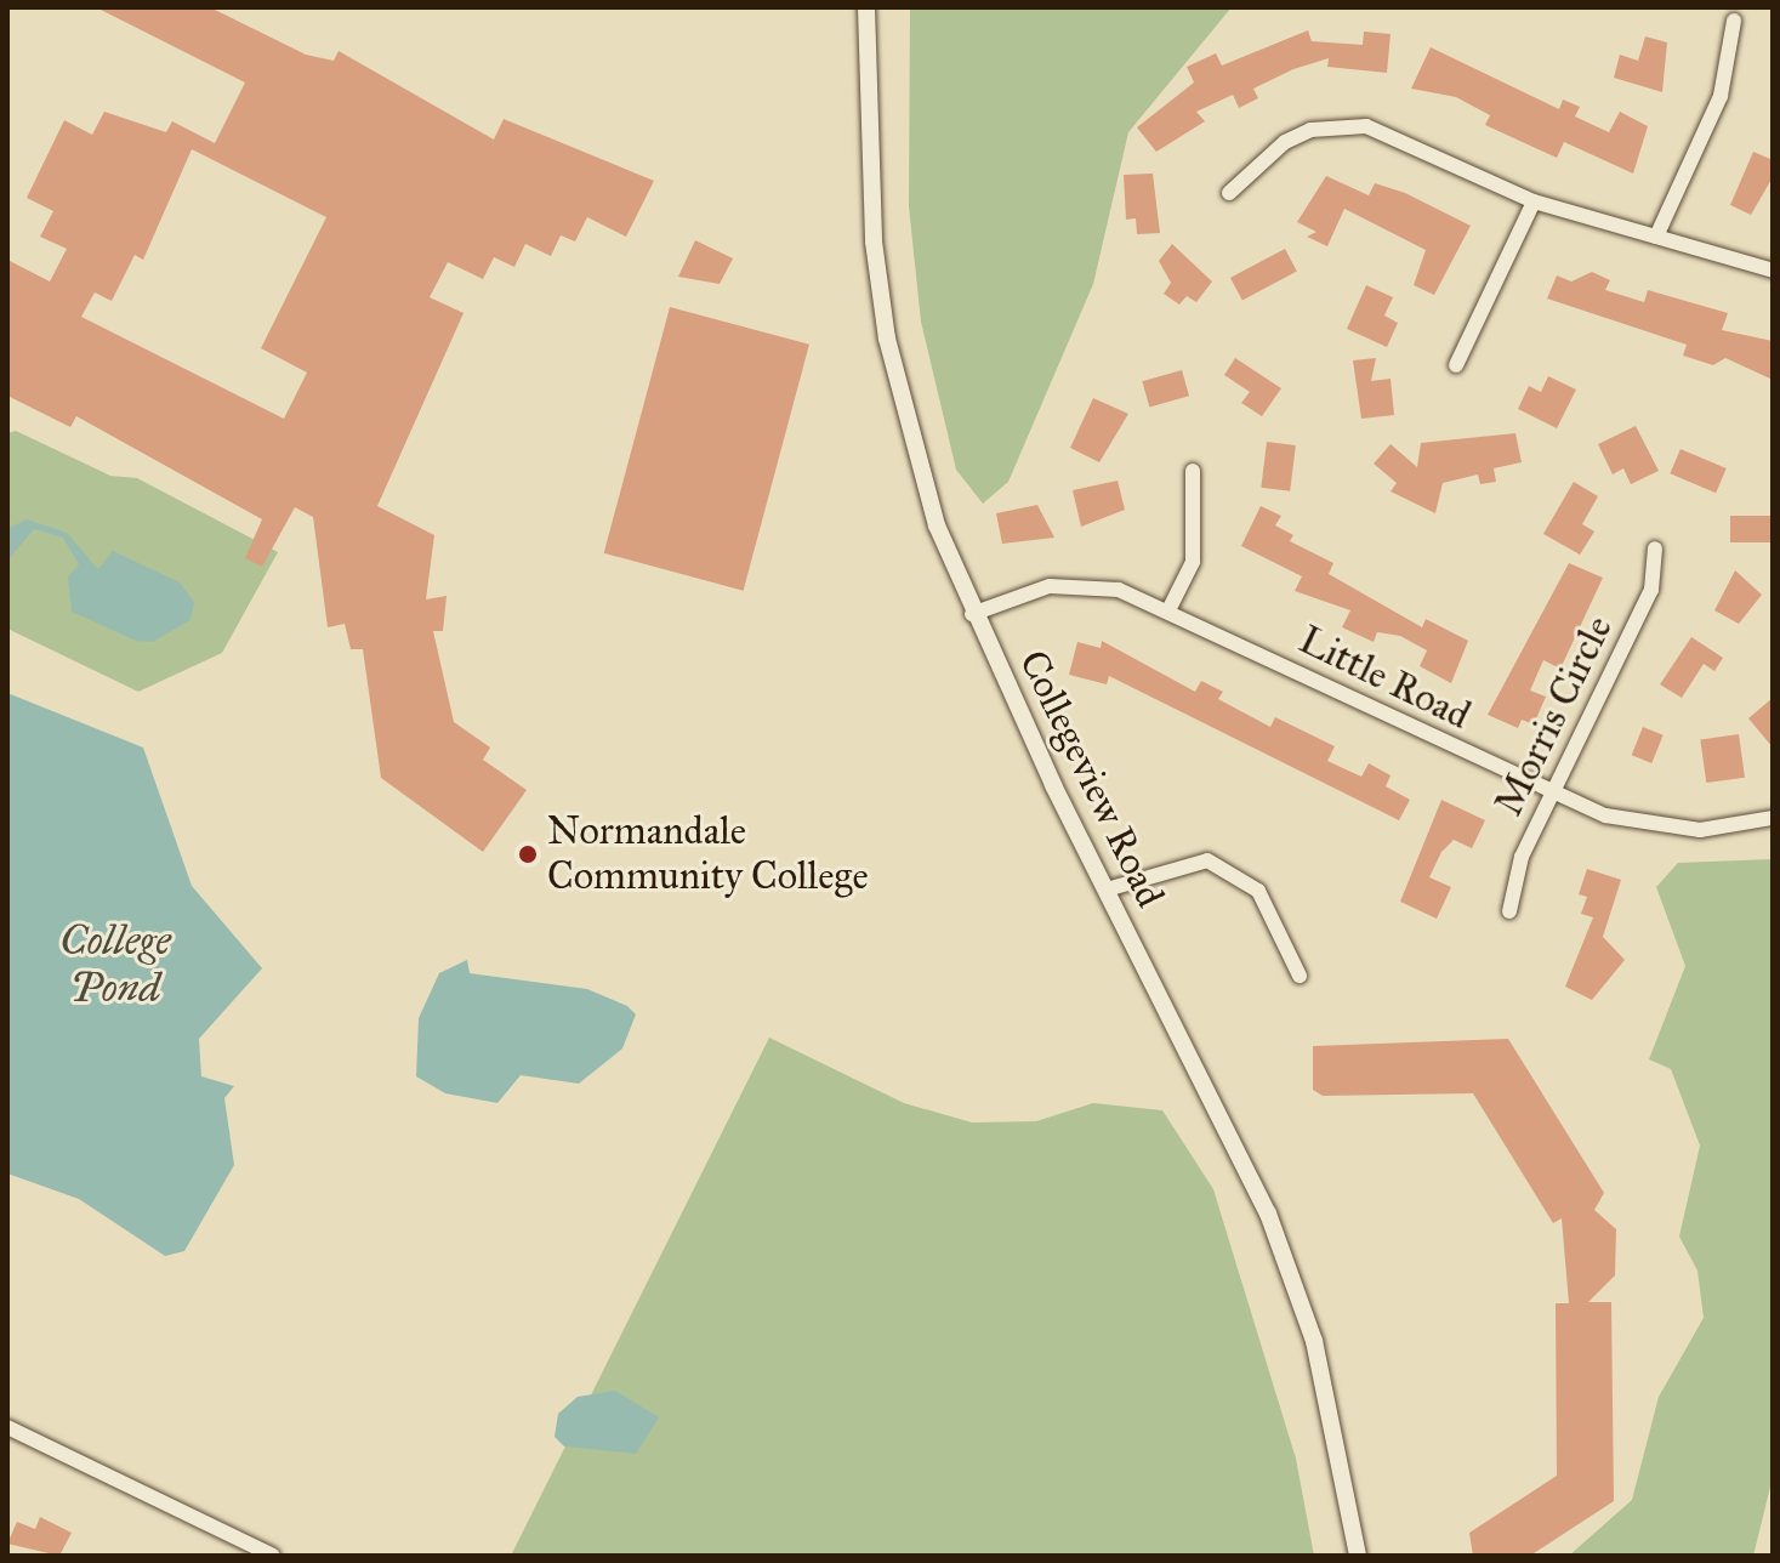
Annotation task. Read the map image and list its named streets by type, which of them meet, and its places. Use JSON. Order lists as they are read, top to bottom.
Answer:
{
  "streets": {
    "street": ["Little Road", "Morris Circle", "Collegeview Road"]
  },
  "crossings": [
    ["Little Road", "Morris Circle"],
    ["Little Road", "Collegeview Road"]
  ],
  "water": ["College Pond"],
  "places": ["Normandale Community College"]
}
